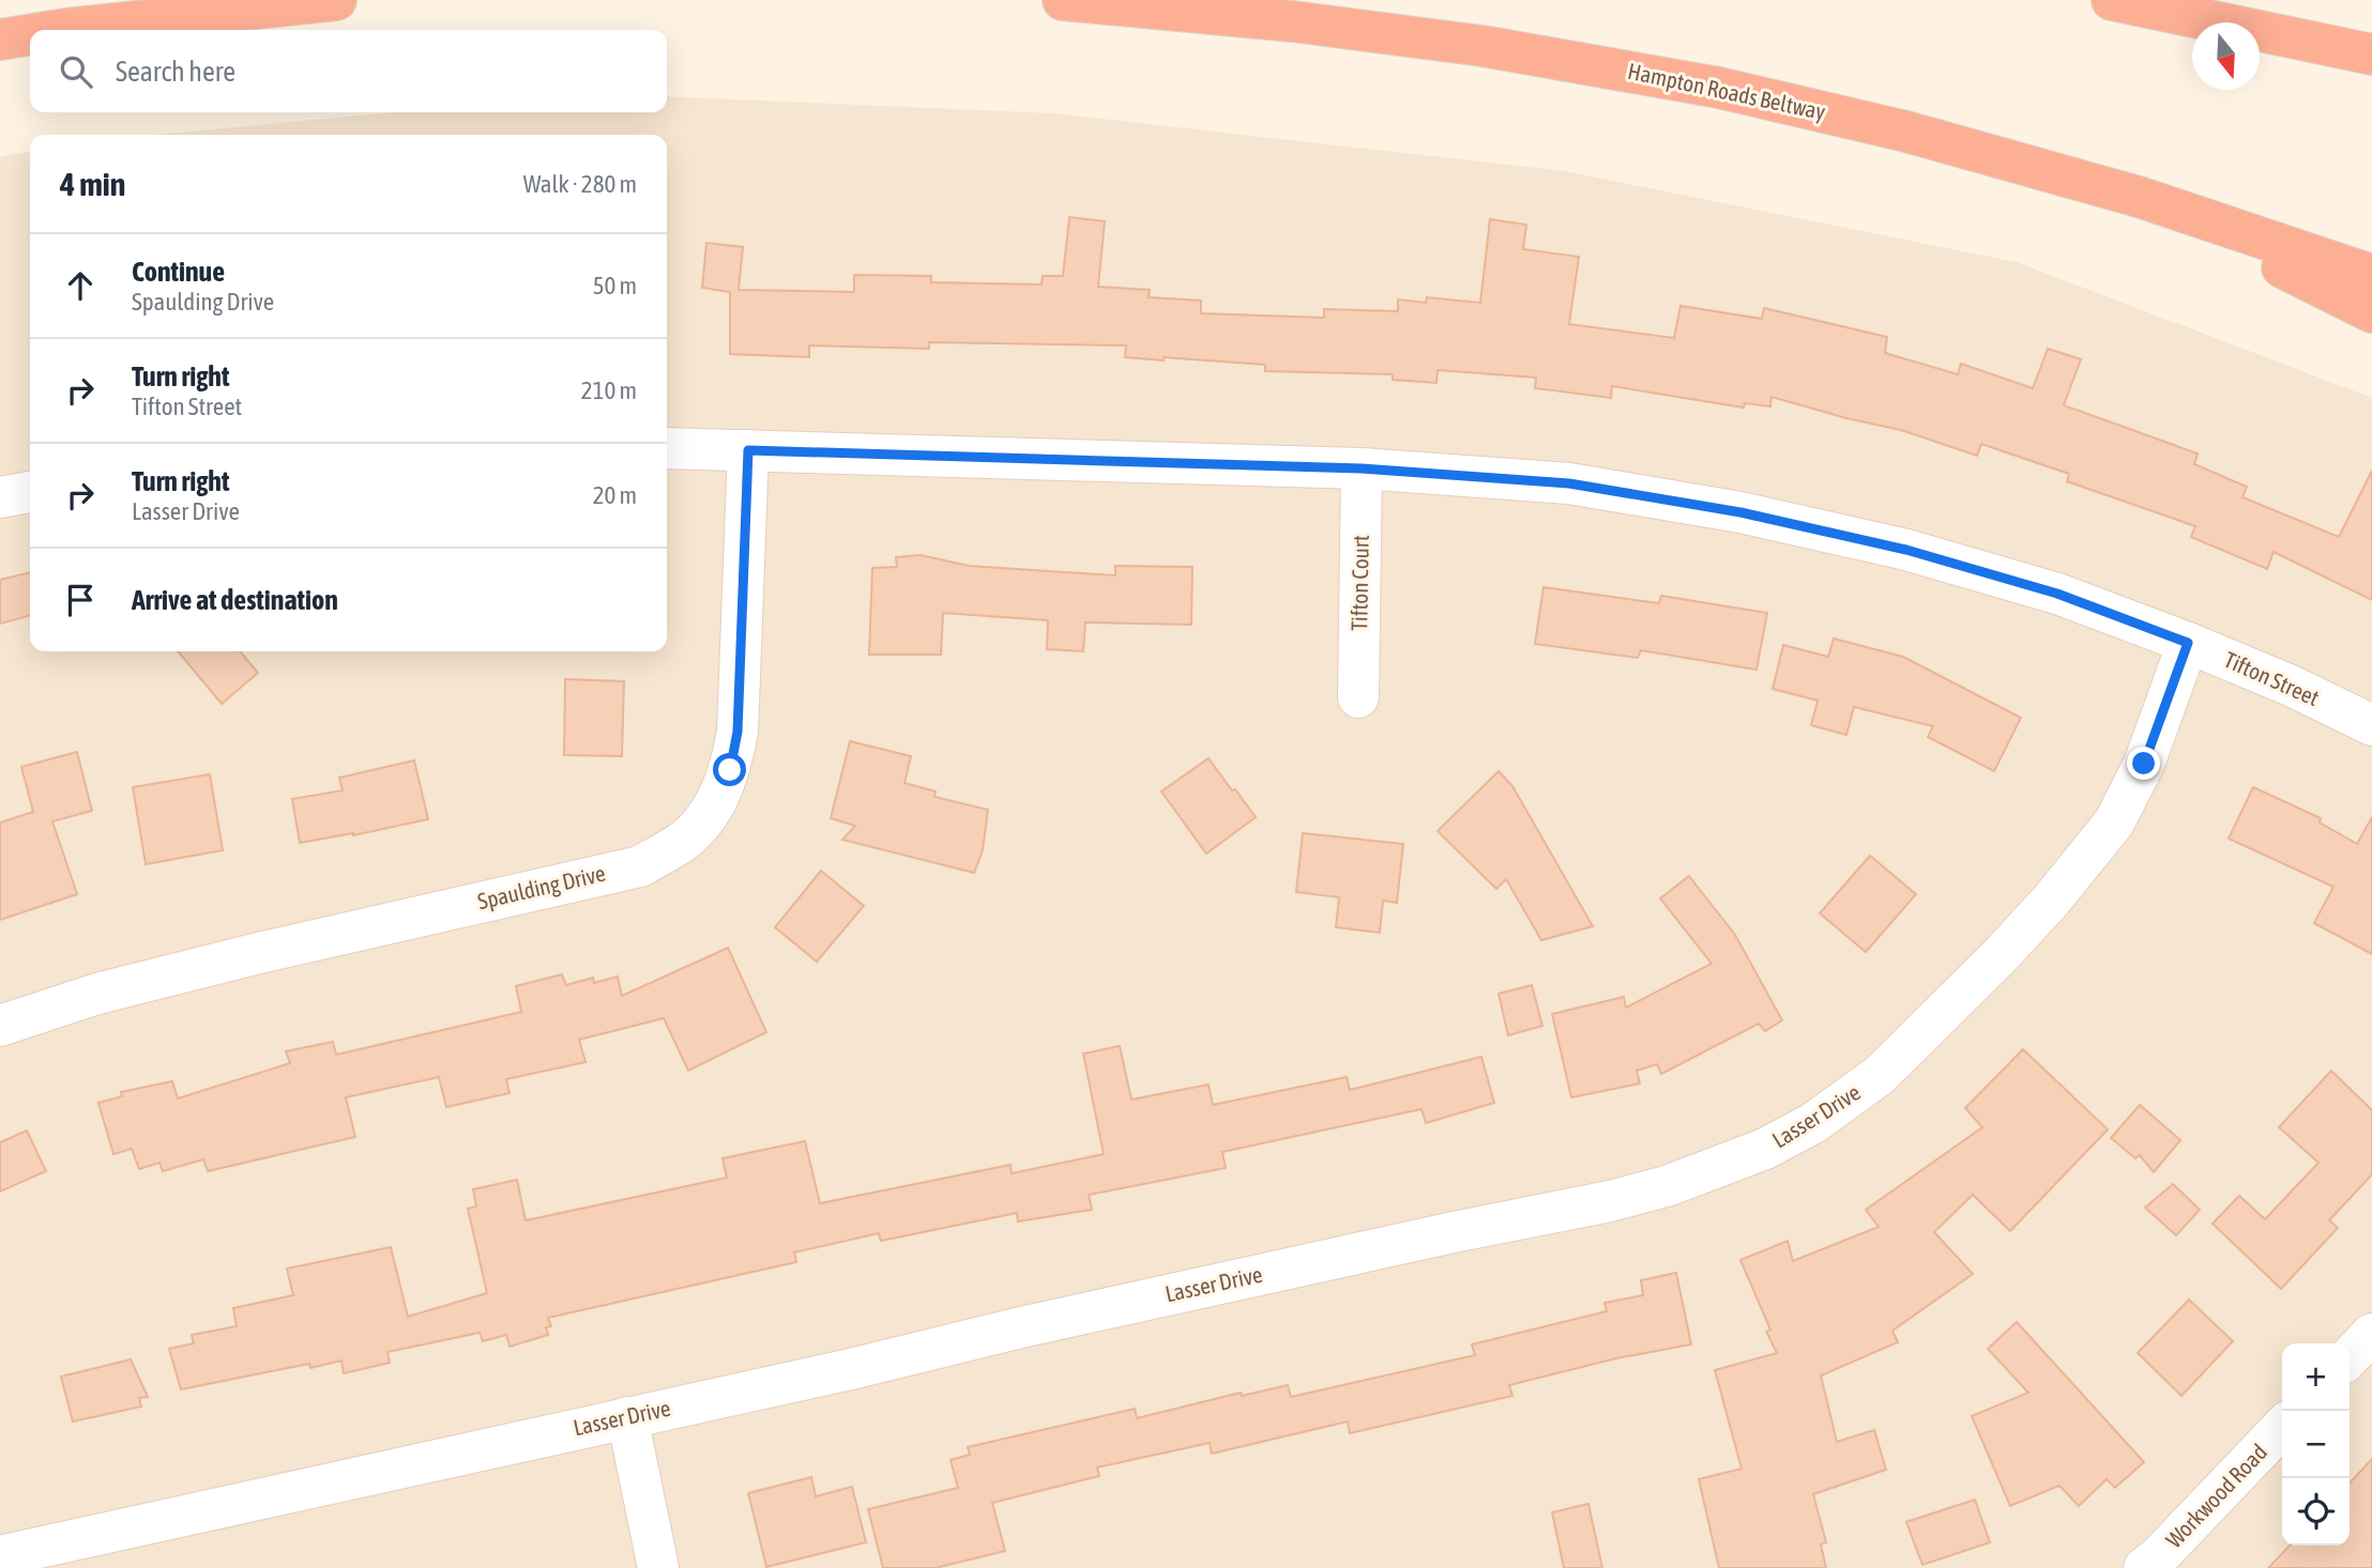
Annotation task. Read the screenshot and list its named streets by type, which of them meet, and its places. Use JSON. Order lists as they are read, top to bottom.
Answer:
{
  "streets": {
    "highway": ["Hampton Roads Beltway"],
    "street": [
      "Tifton Court",
      "Tifton Street",
      "Spaulding Drive",
      "Lasser Drive",
      "Workwood Road"
    ]
  },
  "crossings": [
    ["Tifton Court", "Tifton Street"],
    ["Tifton Street", "Spaulding Drive"],
    ["Tifton Street", "Lasser Drive"]
  ],
  "north": "bottom",
  "page": {
    "search": "Search here",
    "heading": ["4 min", "Walk · 280 m"],
    "list": [
      ["Continue", "Spaulding Drive", "50 m"],
      ["Turn right", "Tifton Street", "210 m"],
      ["Turn right", "Lasser Drive", "20 m"],
      "Arrive at destination"
    ],
    "map_buttons": ["+", "−"]
  }
}
